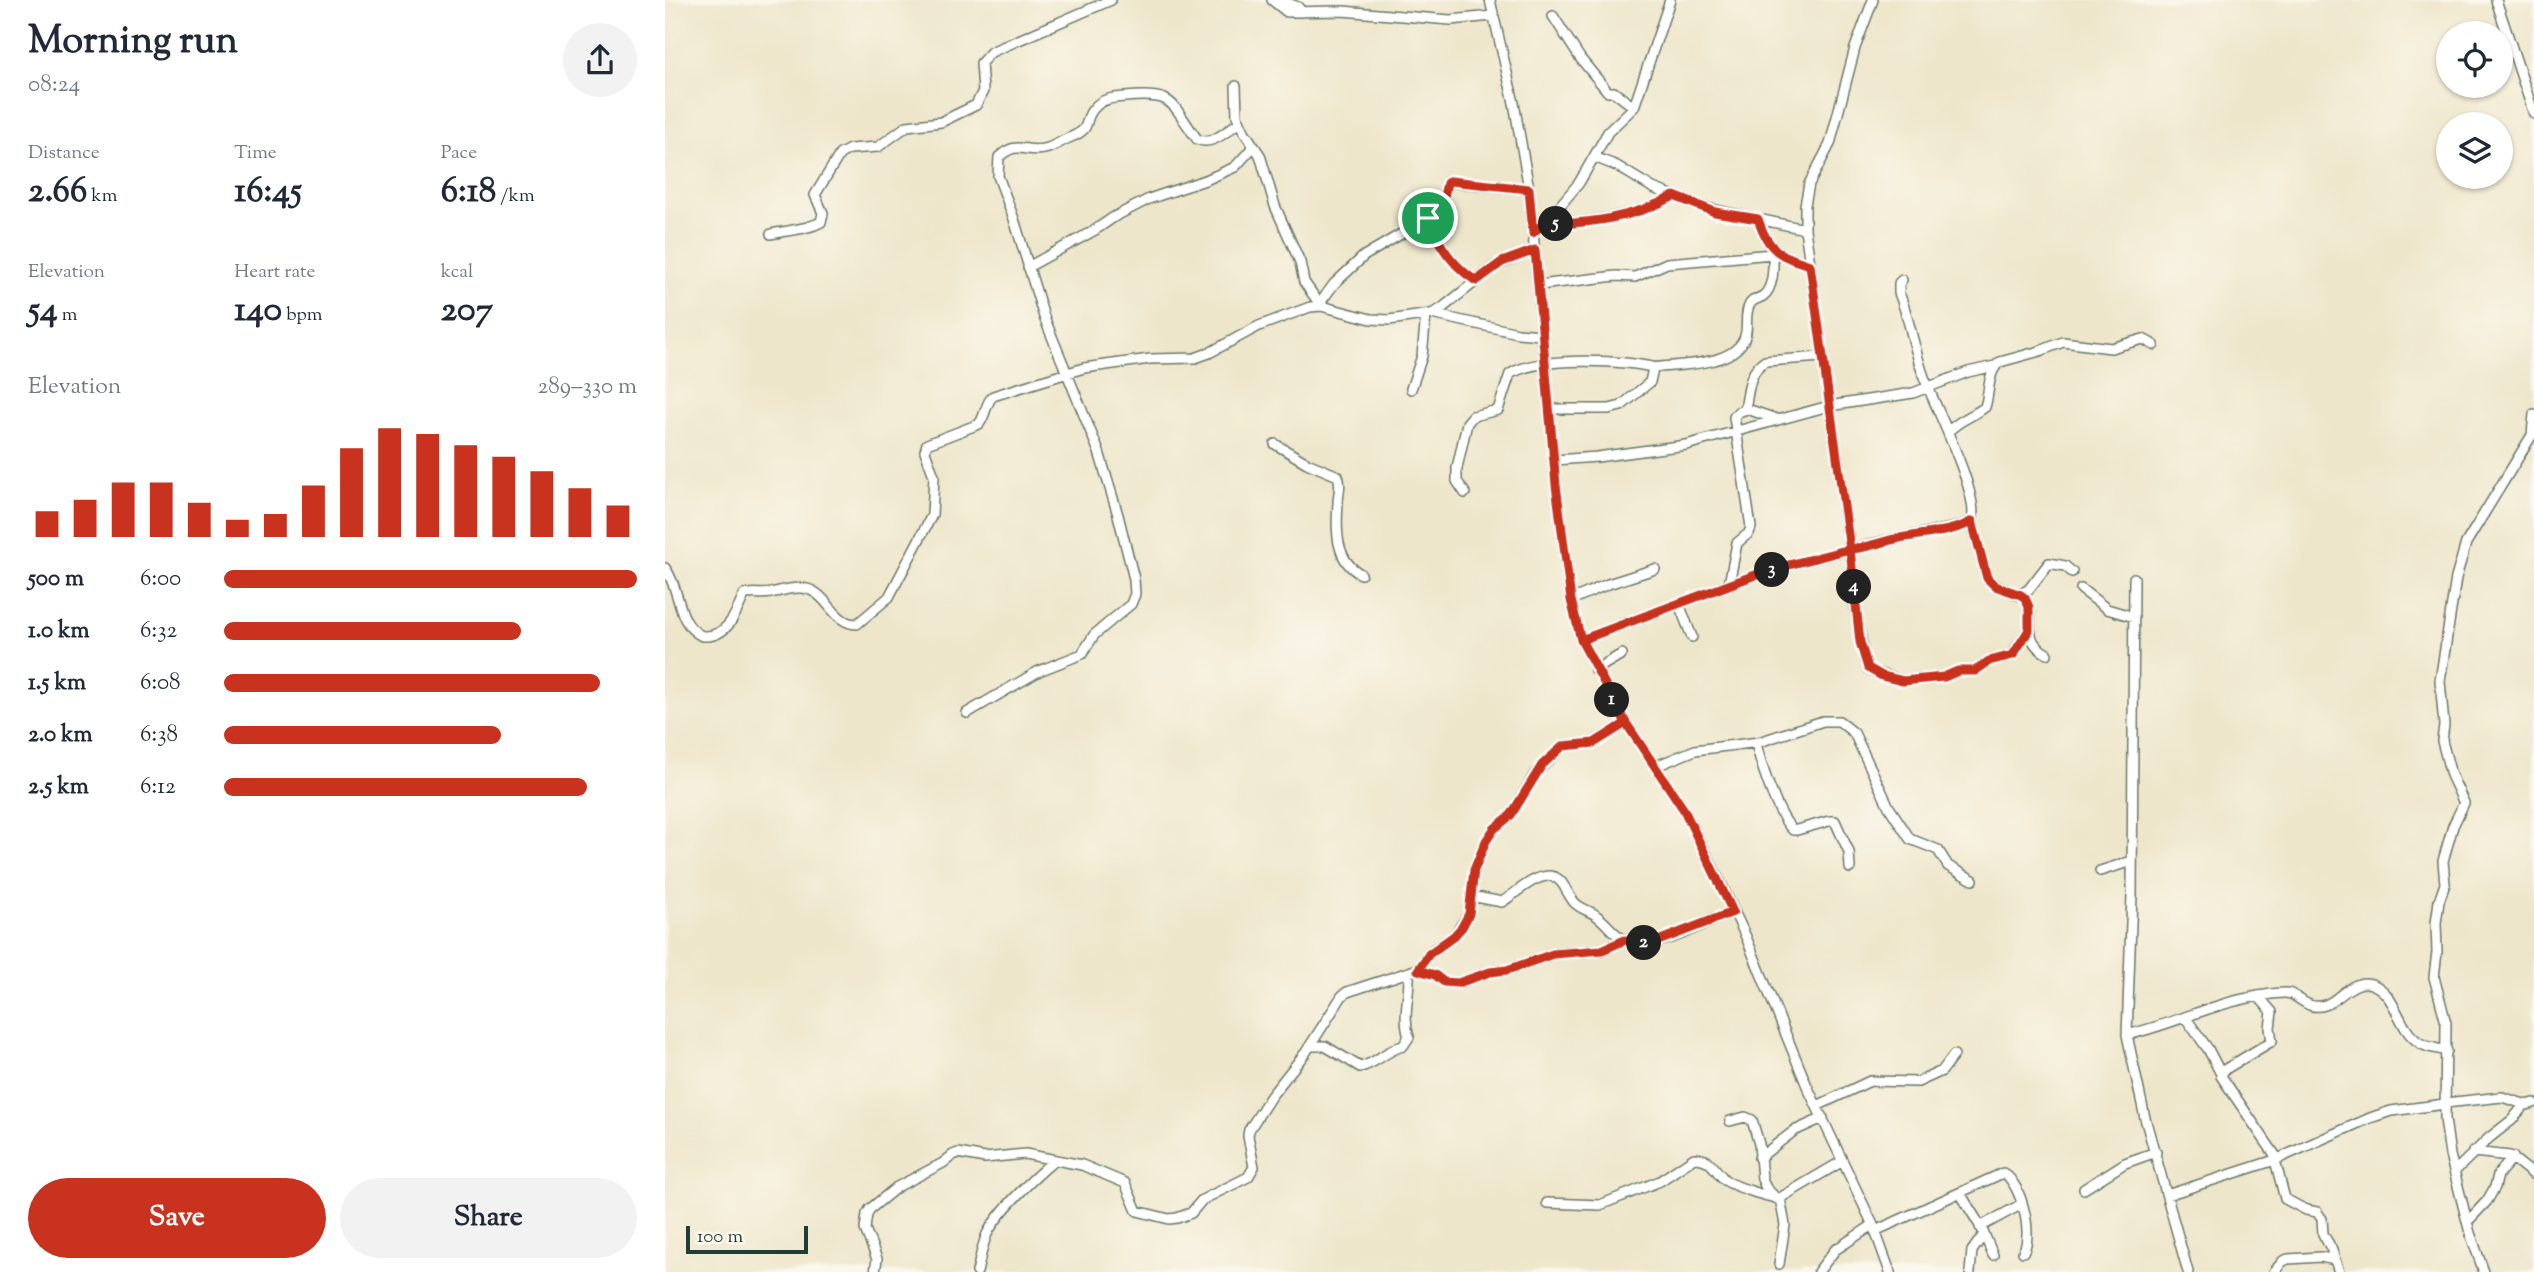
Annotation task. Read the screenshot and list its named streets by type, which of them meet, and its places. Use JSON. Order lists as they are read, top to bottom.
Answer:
{
  "scale_bar": "100 m",
  "page": {
    "heading": ["Morning run", "08:24"],
    "stats": [
      ["Distance", "2.66 km"],
      ["Time", "16:45"],
      ["Pace", "6:18 /km"],
      ["Elevation", "54 m"],
      ["Heart rate", "140 bpm"],
      ["kcal", "207"]
    ],
    "pins": [
      "5",
      "3",
      "4",
      "1",
      "2"
    ],
    "chart": ["Elevation", "289–330 m"],
    "list": [
      {
        "name": "500 m",
        "note": "6:00"
      },
      {
        "name": "1.0 km",
        "note": "6:32"
      },
      {
        "name": "1.5 km",
        "note": "6:08"
      },
      {
        "name": "2.0 km",
        "note": "6:38"
      },
      {
        "name": "2.5 km",
        "note": "6:12"
      }
    ],
    "buttons": ["Save", "Share"],
    "scale": "100 m"
  }
}
